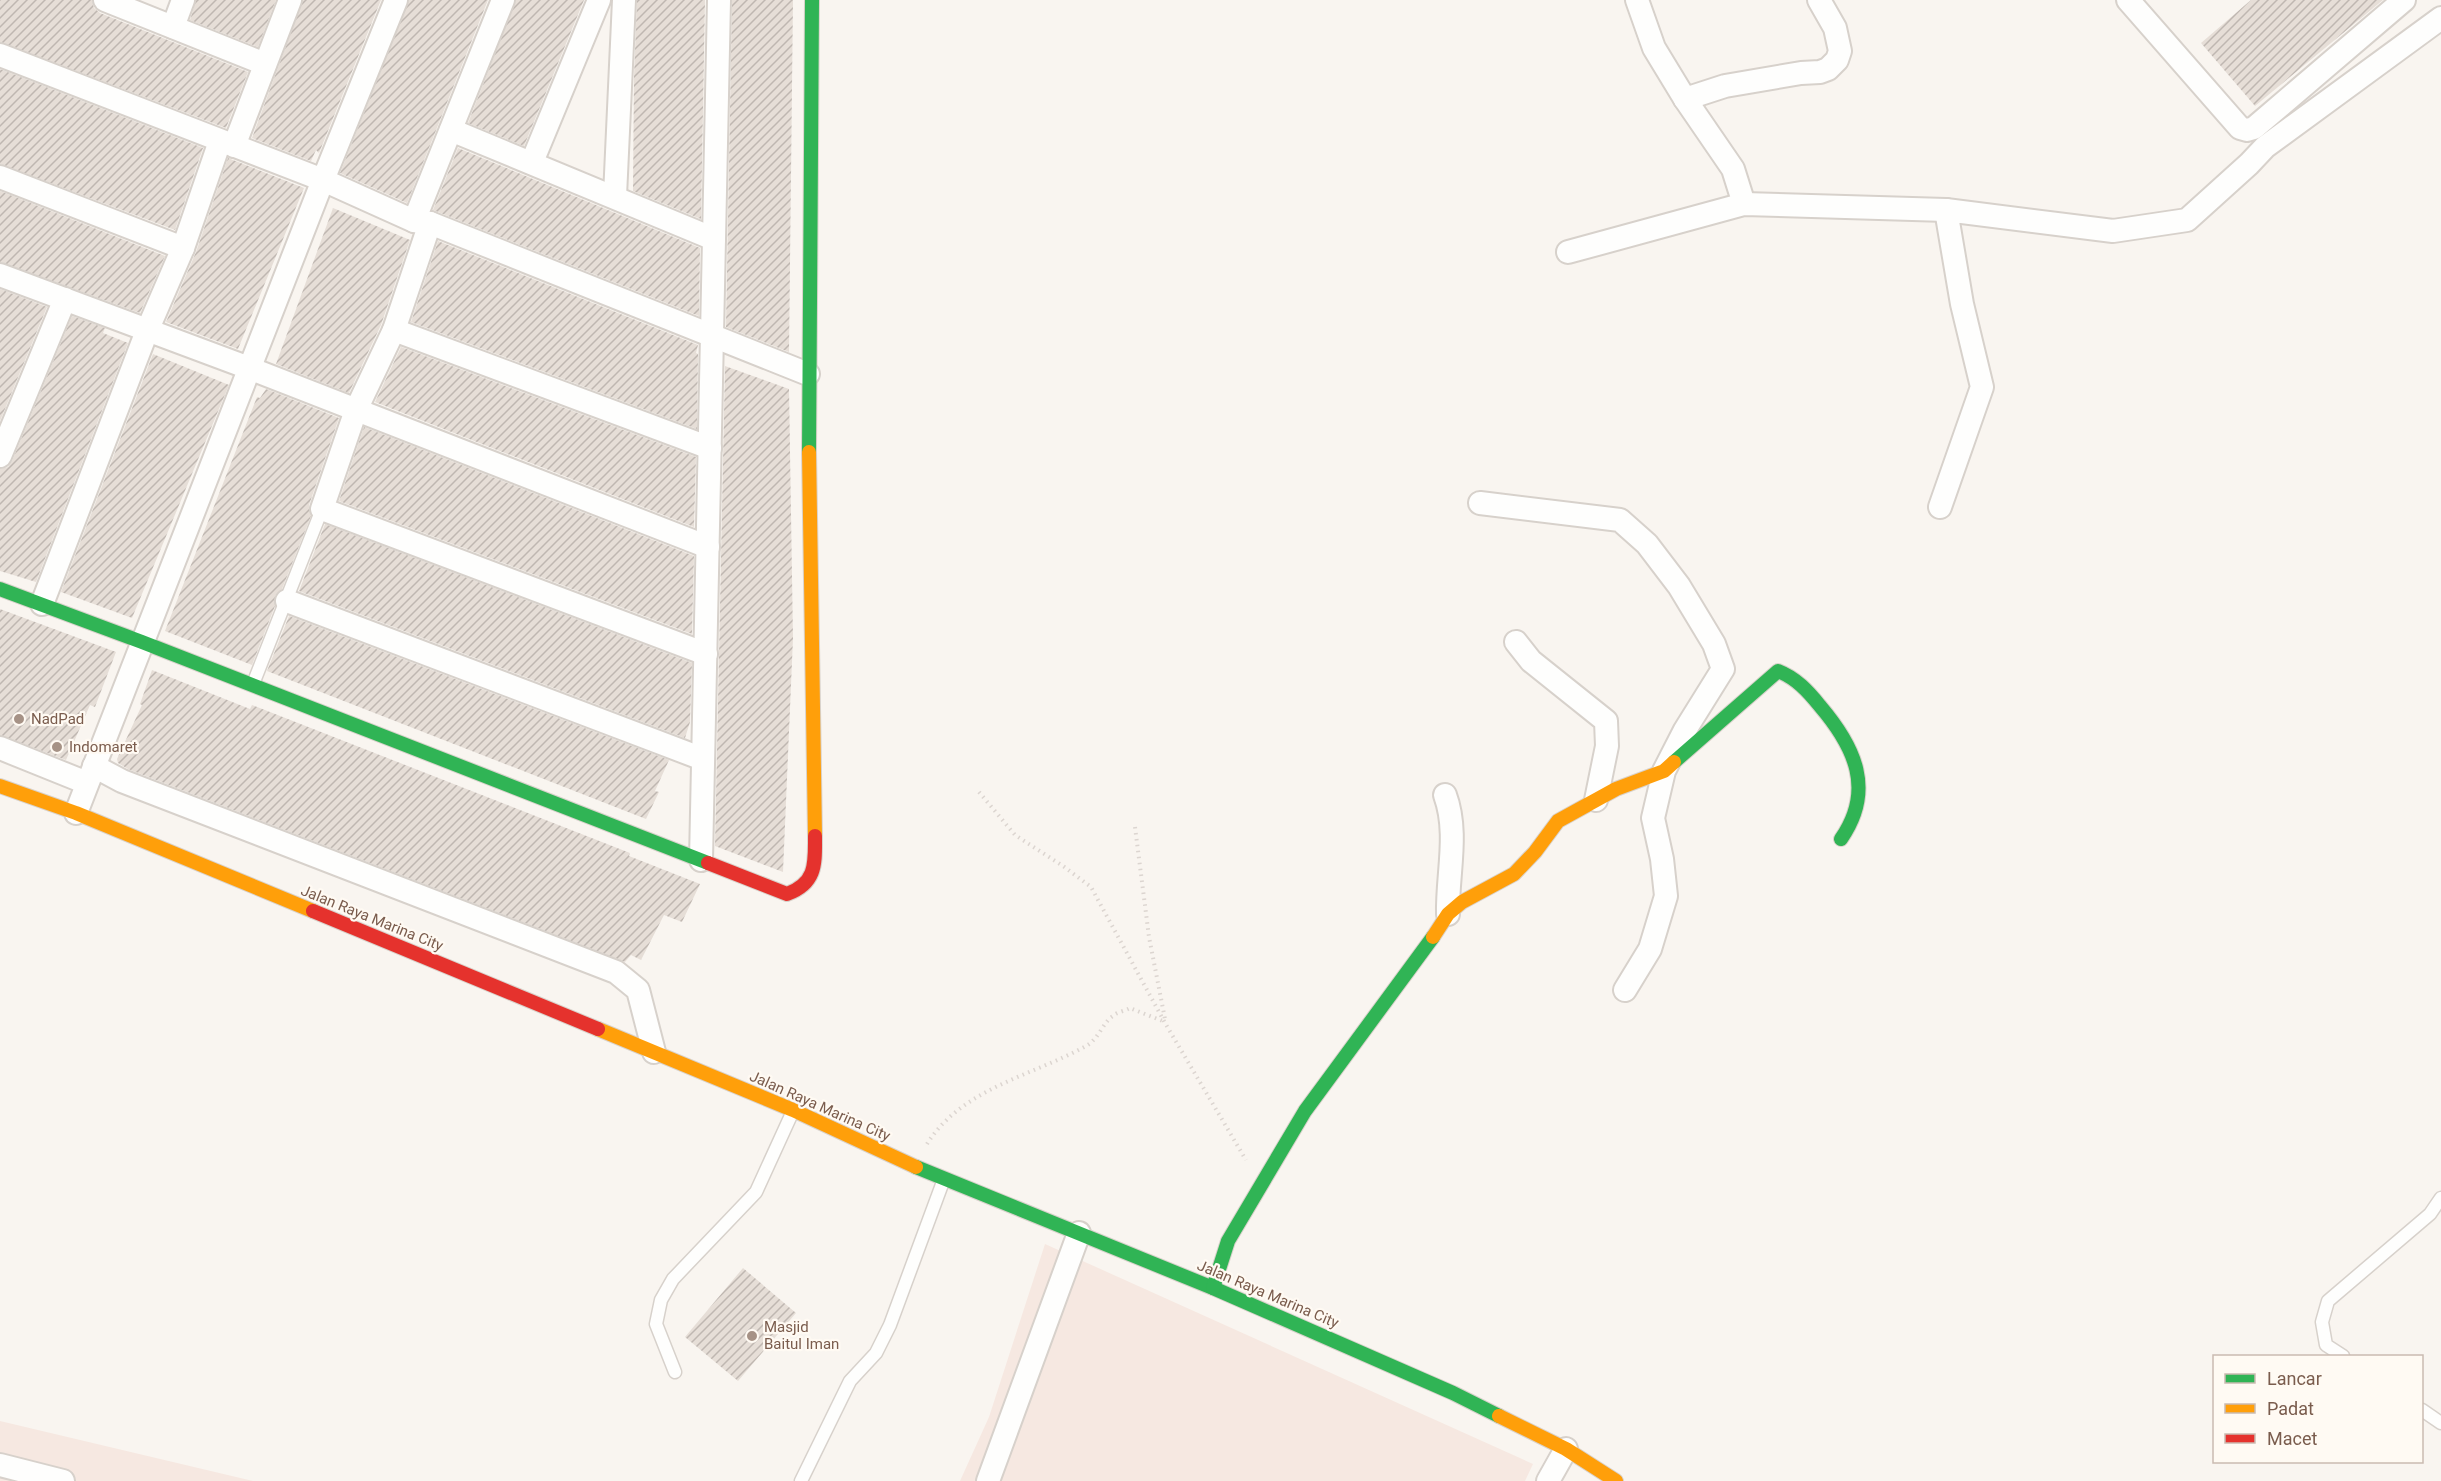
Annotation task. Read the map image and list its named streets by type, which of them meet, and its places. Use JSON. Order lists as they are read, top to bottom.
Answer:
{
  "streets": {
    "street": ["Jalan Raya Marina City"]
  },
  "places": ["NadPad", "Indomaret", "Masjid Baitul Iman"],
  "legend": ["Lancar", "Padat", "Macet"]
}
